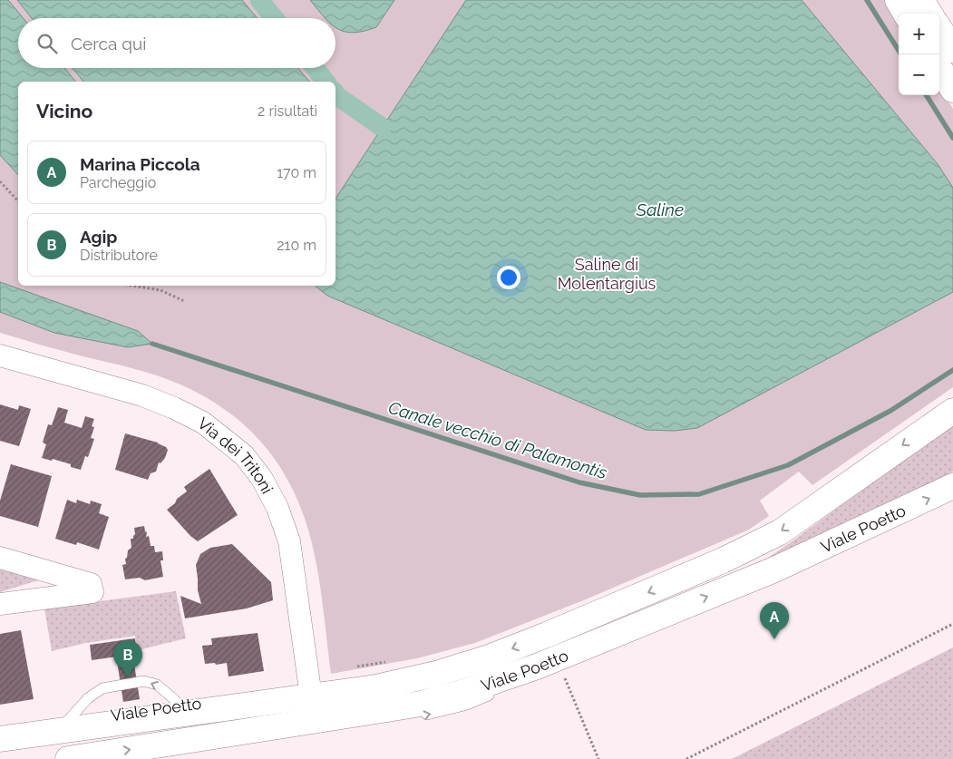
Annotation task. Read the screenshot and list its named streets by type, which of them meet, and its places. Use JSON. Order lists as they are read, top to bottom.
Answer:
{
  "streets": {
    "main road": ["Viale Poetto"],
    "street": ["Via dei Tritoni"]
  },
  "crossings": [
    ["Via dei Tritoni", "Viale Poetto"]
  ],
  "water": ["Saline", "Canale vecchio di Palamontis"],
  "parks": ["Saline di Molentargius"],
  "page": {
    "map_buttons": ["+", "−"],
    "search": "Cerca qui",
    "heading": ["Vicino", "2 risultati"],
    "list": [
      {
        "mark": "A",
        "name": "Marina Piccola",
        "note": "Parcheggio",
        "value": "170 m"
      },
      {
        "mark": "B",
        "name": "Agip",
        "note": "Distributore",
        "value": "210 m"
      }
    ],
    "pins": ["A", "B"]
  }
}
